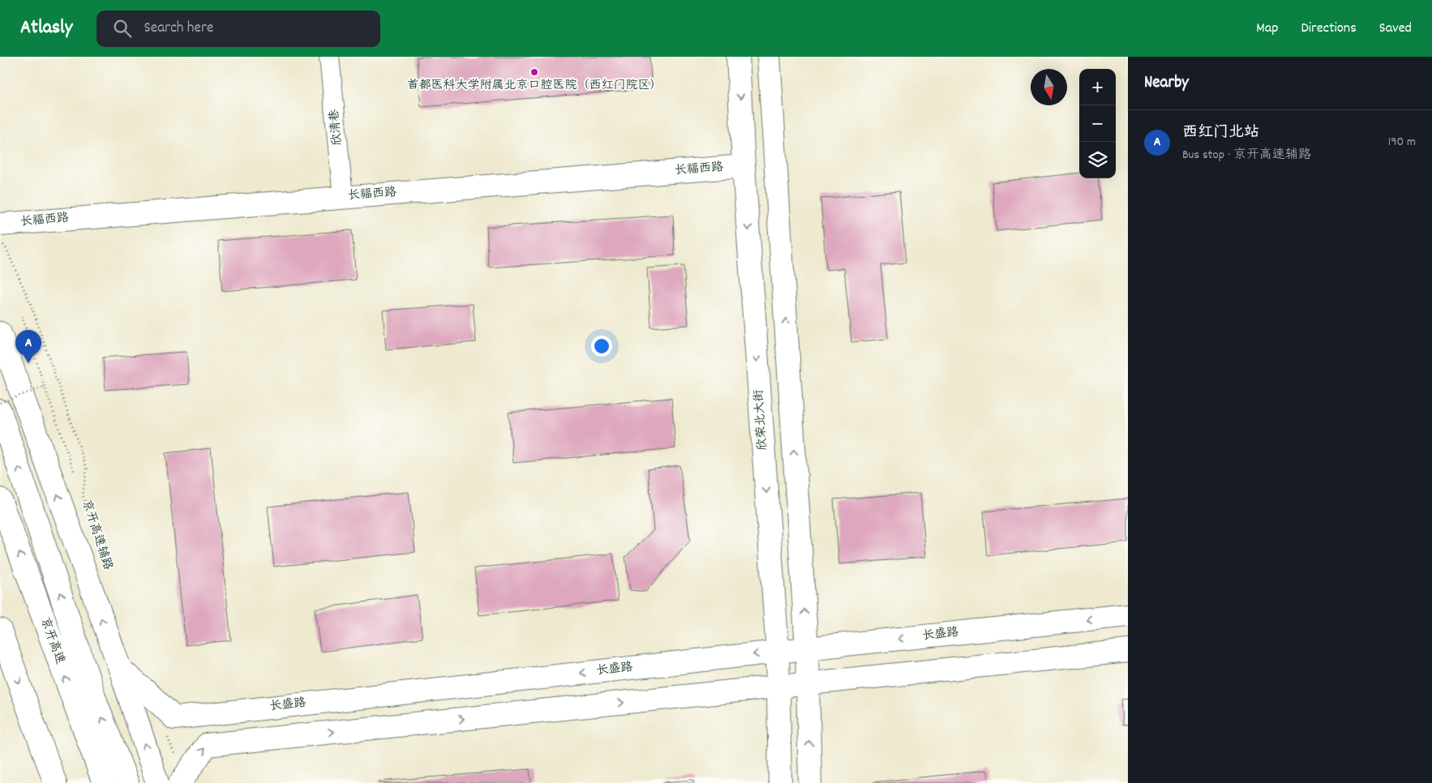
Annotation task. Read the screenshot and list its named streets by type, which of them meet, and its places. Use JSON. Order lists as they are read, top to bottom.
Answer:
{
  "streets": {
    "main road": [
      "长福西路",
      "欣荣北大街",
      "京开高速辅路",
      "长盛路",
      "京开高速"
    ],
    "street": ["欣清巷"]
  },
  "crossings": [
    ["欣清巷", "长福西路"],
    ["长福西路", "欣荣北大街"],
    ["欣荣北大街", "长盛路"],
    ["京开高速辅路", "长盛路"]
  ],
  "places": ["首都医科大学附属北京口腔医院（西红门院区）"],
  "north": "bottom",
  "page": {
    "header": "Atlasly",
    "search": "Search here",
    "nav": ["Map", "Directions", "Saved"],
    "heading": "Nearby",
    "map_buttons": ["+", "−"],
    "list": [
      {
        "mark": "A",
        "name": "西红门北站",
        "note": "Bus stop · 京开高速辅路",
        "value": "190 m"
      }
    ],
    "pins": "A"
  }
}
